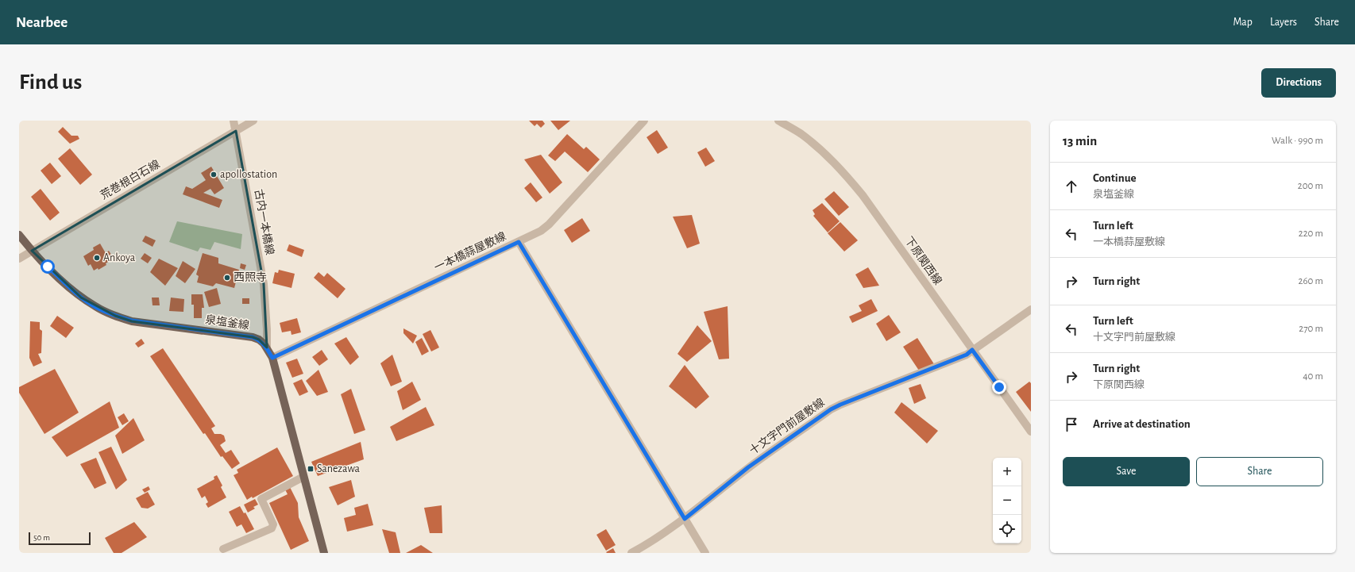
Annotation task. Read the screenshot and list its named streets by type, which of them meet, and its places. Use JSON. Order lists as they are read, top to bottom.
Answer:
{
  "streets": {
    "main road": ["泉塩釜線"],
    "street": [
      "荒巻根白石線",
      "古内一本橋線",
      "一本橋蒜屋敷線",
      "下原関西線",
      "十文字門前屋敷線"
    ]
  },
  "crossings": [
    ["荒巻根白石線", "古内一本橋線"],
    ["荒巻根白石線", "泉塩釜線"],
    ["古内一本橋線", "泉塩釜線"],
    ["一本橋蒜屋敷線", "泉塩釜線"],
    ["下原関西線", "十文字門前屋敷線"]
  ],
  "places": {
    "other": ["apollostation", "Ankoya", "西照寺"],
    "transit": ["Sanezawa"]
  },
  "scale_bar": "50 m",
  "page": {
    "header": "Nearbee",
    "nav": ["Map", "Layers", "Share"],
    "buttons": [
      "Directions",
      ["Save", "Share"]
    ],
    "title": "Find us",
    "heading": ["13 min", "Walk · 990 m"],
    "list": [
      ["Continue", "泉塩釜線", "200 m"],
      ["Turn left", "一本橋蒜屋敷線", "220 m"],
      ["Turn right", "260 m"],
      ["Turn left", "十文字門前屋敷線", "270 m"],
      ["Turn right", "下原関西線", "40 m"],
      "Arrive at destination"
    ],
    "map_buttons": ["+", "−"],
    "scale": "50 m"
  }
}
